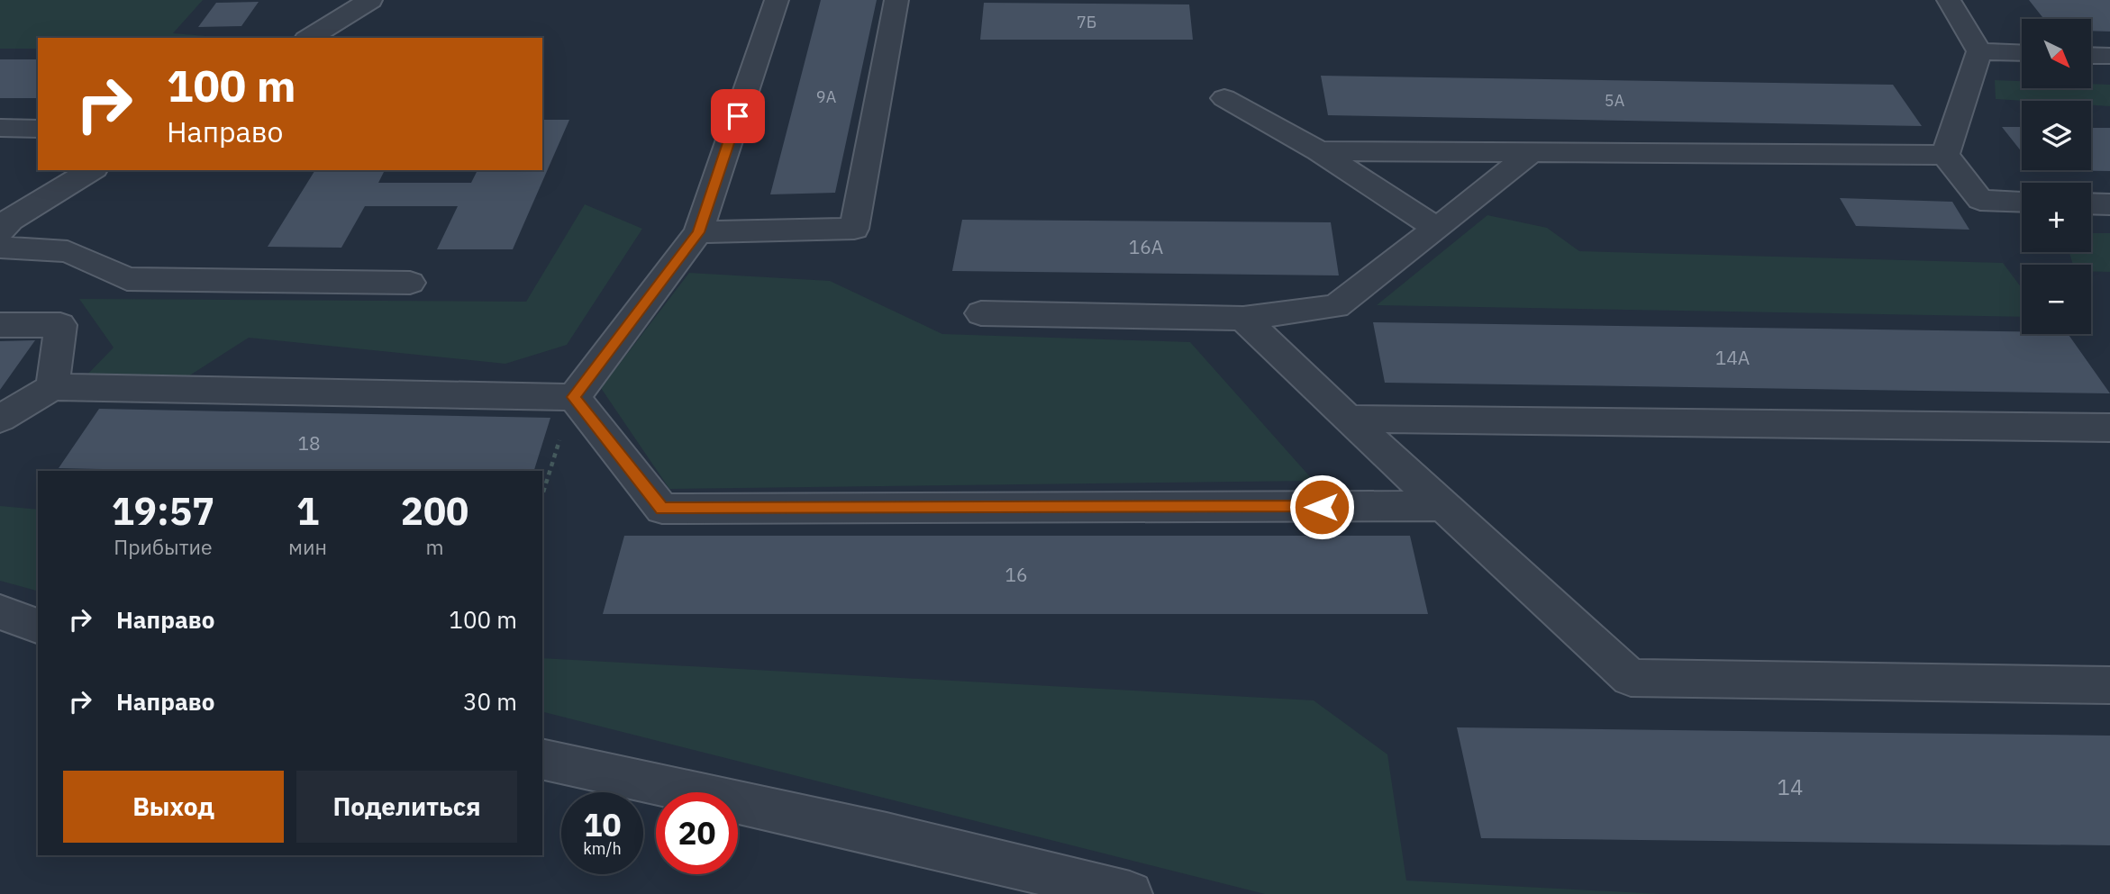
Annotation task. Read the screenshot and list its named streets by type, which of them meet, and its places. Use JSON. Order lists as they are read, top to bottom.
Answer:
{
  "house_numbers": [
    "7Б",
    "9А",
    "5А",
    "16А",
    "14А",
    "18",
    "16",
    "14"
  ],
  "north": "bottom right",
  "page": {
    "map_buttons": ["+", "−"],
    "turn": ["100 m", "Направо"],
    "eta": [
      "19:57",
      "Прибытие",
      "1",
      "мин",
      "200",
      "m"
    ],
    "list": [
      {
        "name": "Направо",
        "value": "100 m"
      },
      {
        "name": "Направо",
        "value": "30 m"
      }
    ],
    "buttons": ["Выход", "Поделиться"],
    "speed": "10 km/h",
    "limit": "20"
  }
}
